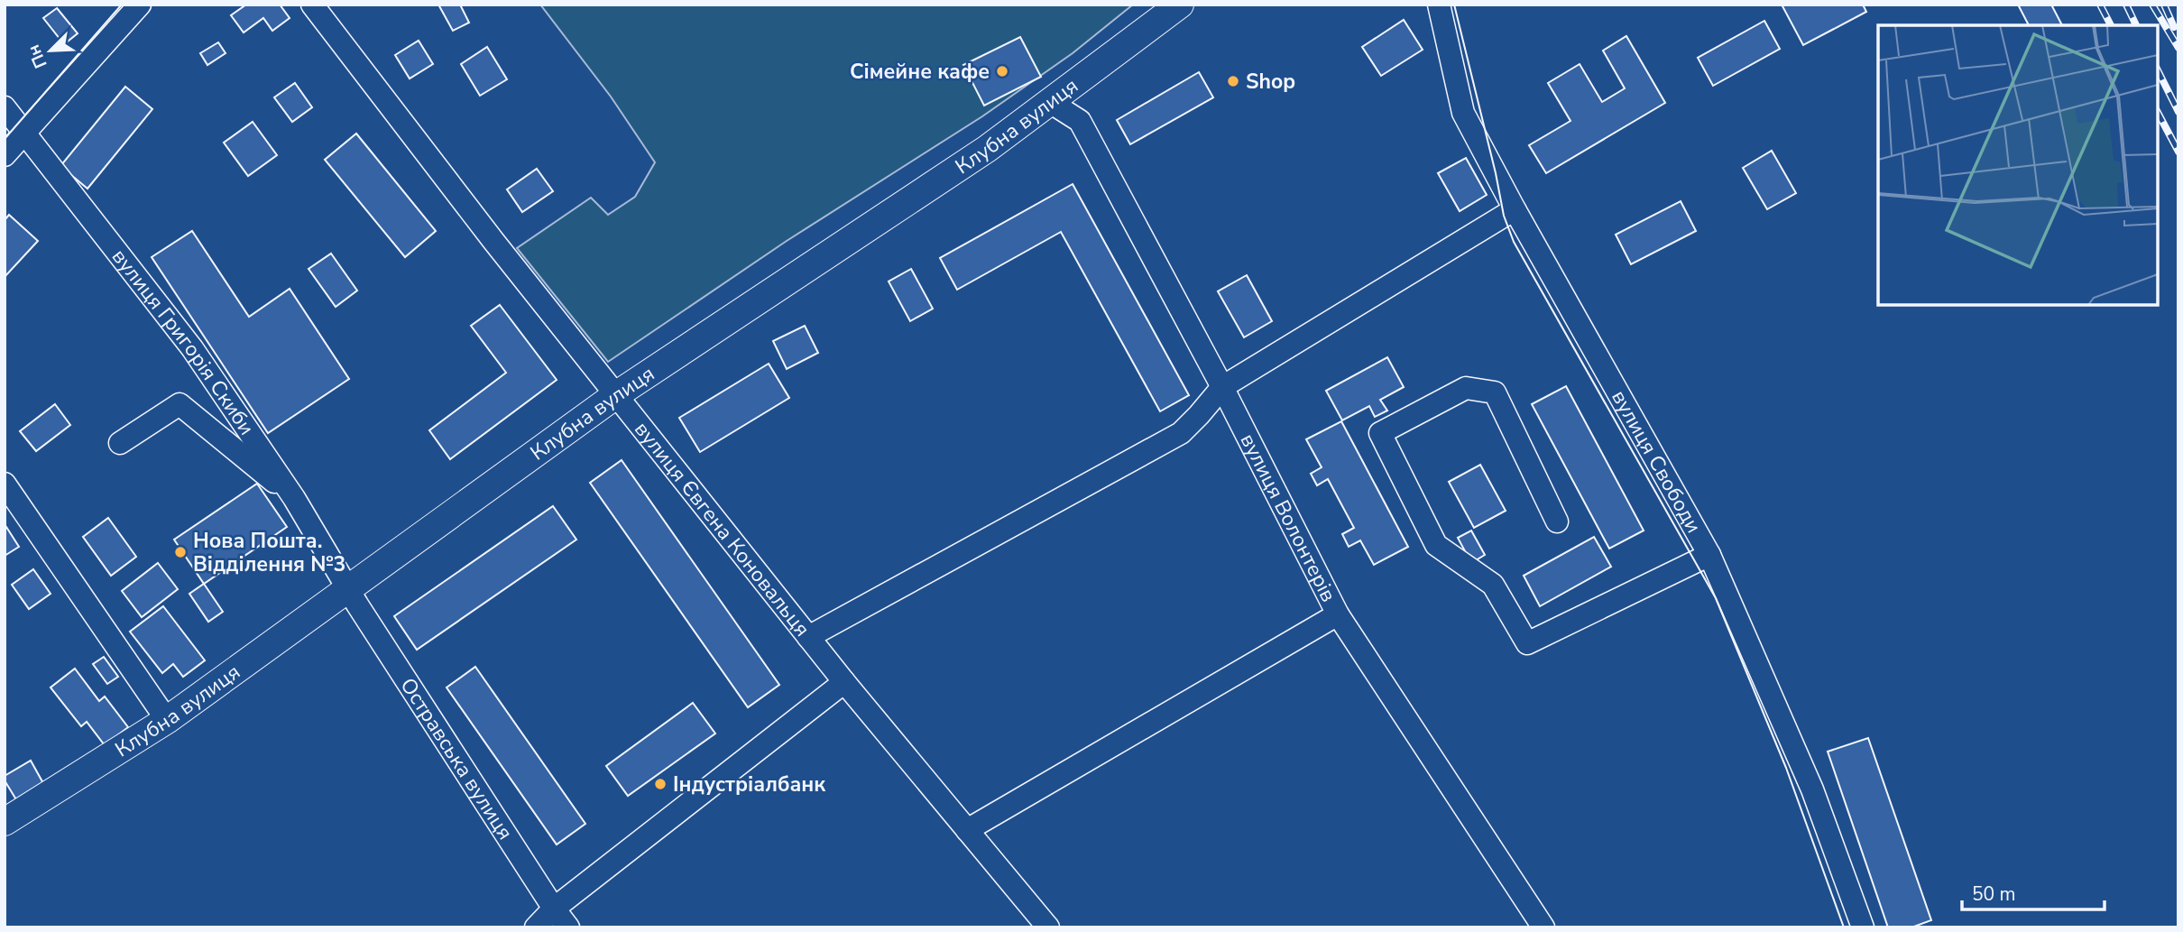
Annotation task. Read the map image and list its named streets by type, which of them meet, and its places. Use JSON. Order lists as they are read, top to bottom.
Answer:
{
  "streets": {
    "main road": ["Клубна вулиця"],
    "street": [
      "вулиця Григорія Скиби",
      "вулиця Свободи",
      "вулиця Волонтерів",
      "вулиця Євгена Коновальця",
      "Остравська вулиця"
    ]
  },
  "crossings": [
    ["Клубна вулиця", "вулиця Григорія Скиби"],
    ["Клубна вулиця", "вулиця Волонтерів"],
    ["Клубна вулиця", "вулиця Євгена Коновальця"],
    ["Клубна вулиця", "Остравська вулиця"],
    ["вулиця Григорія Скиби", "Остравська вулиця"]
  ],
  "places": [
    "Сімейне кафе",
    "Shop",
    "Нова Пошта. Відділення №3",
    "Індустріалбанк"
  ],
  "scale_bar": "50 m",
  "north": "bottom left"
}
